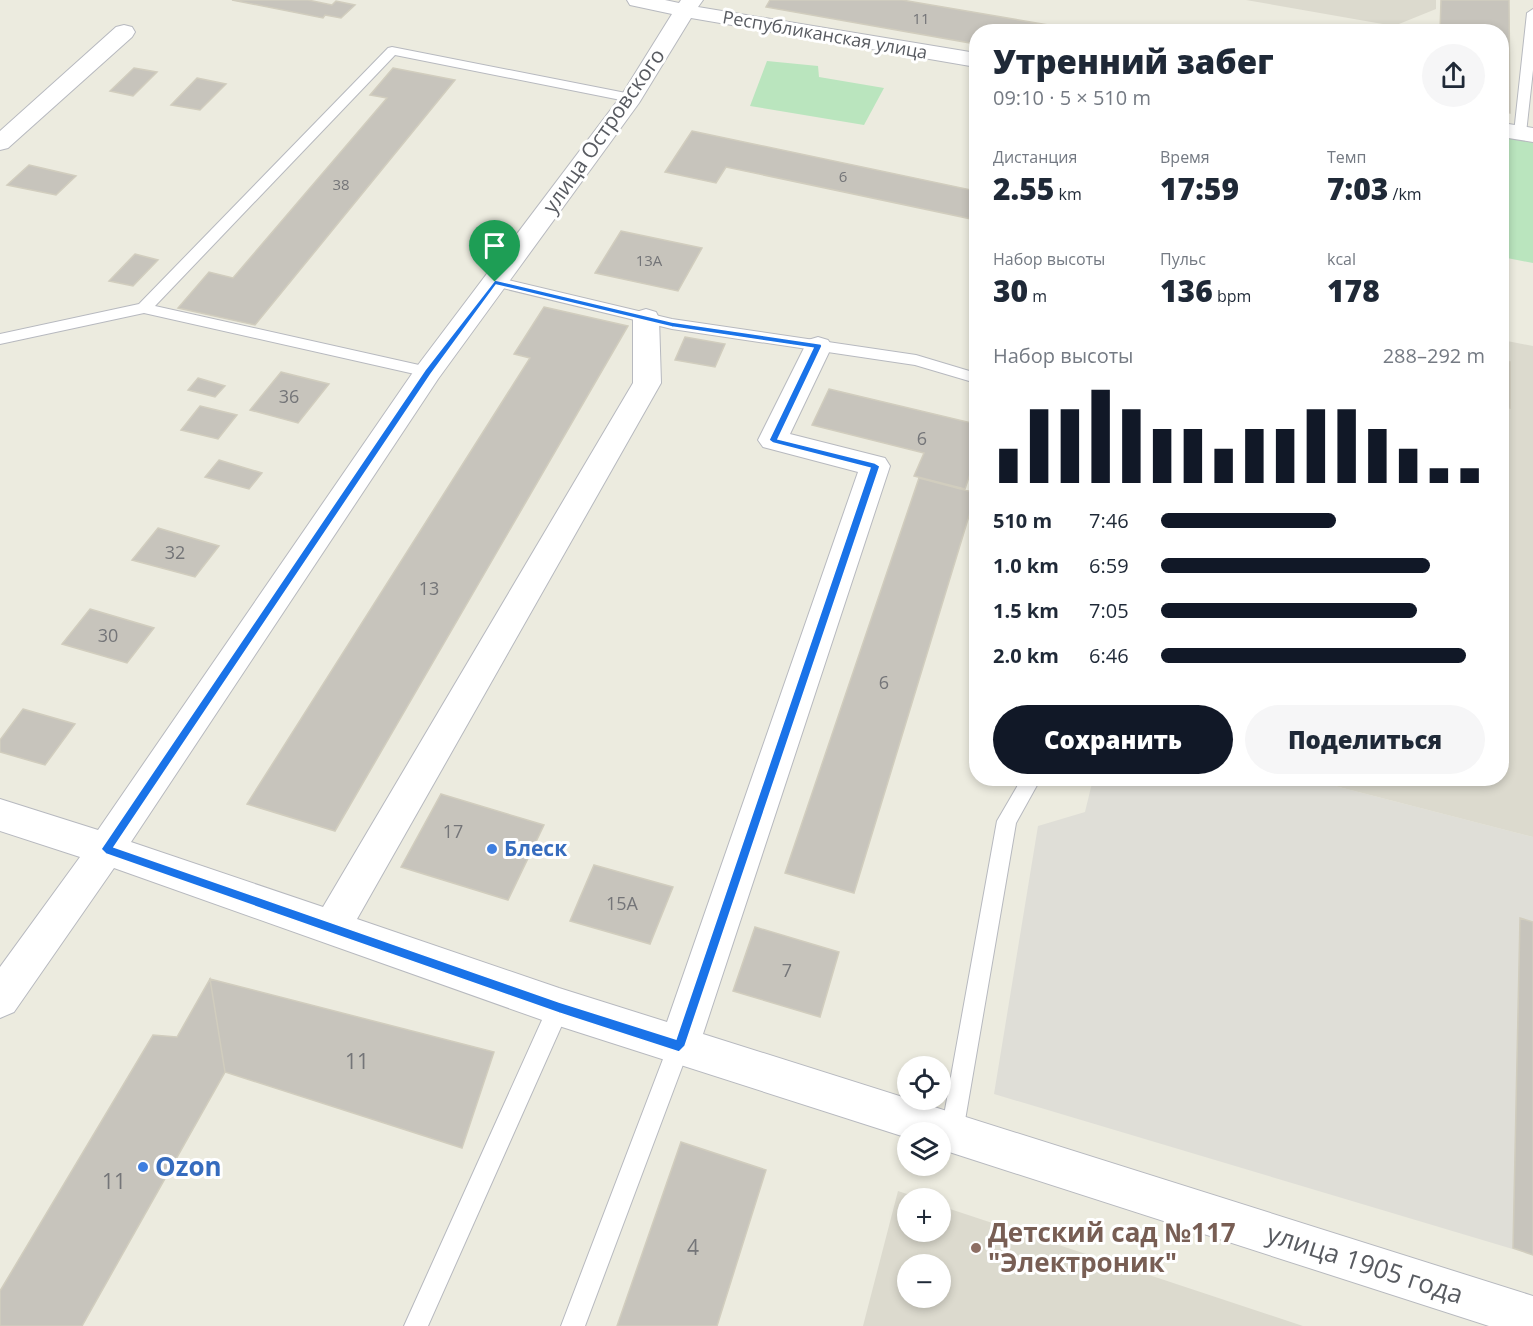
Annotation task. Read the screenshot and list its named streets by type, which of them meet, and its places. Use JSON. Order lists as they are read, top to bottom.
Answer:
{
  "streets": {
    "street": ["Республиканская улица", "улица Островского", "улица 1905 года"]
  },
  "crossings": [
    ["Республиканская улица", "улица Островского"],
    ["улица Островского", "улица 1905 года"]
  ],
  "places": ["Блеск", "Ozon", "Детский сад №117 \"Электроник\""],
  "house_numbers": [
    "11",
    "6",
    "38",
    "13А",
    "36",
    "6",
    "32",
    "13",
    "30",
    "6",
    "17",
    "15А",
    "7",
    "11",
    "11",
    "4"
  ],
  "page": {
    "heading": ["Утренний забег", "09:10 · 5 × 510 m"],
    "stats": [
      ["Дистанция", "2.55 km"],
      ["Время", "17:59"],
      ["Темп", "7:03 /km"],
      ["Набор высоты", "30 m"],
      ["Пульс", "136 bpm"],
      ["kcal", "178"]
    ],
    "chart": ["Набор высоты", "288–292 m"],
    "list": [
      {
        "name": "510 m",
        "note": "7:46"
      },
      {
        "name": "1.0 km",
        "note": "6:59"
      },
      {
        "name": "1.5 km",
        "note": "7:05"
      },
      {
        "name": "2.0 km",
        "note": "6:46"
      }
    ],
    "buttons": ["Сохранить", "Поделиться"],
    "map_buttons": ["+", "−"]
  }
}
